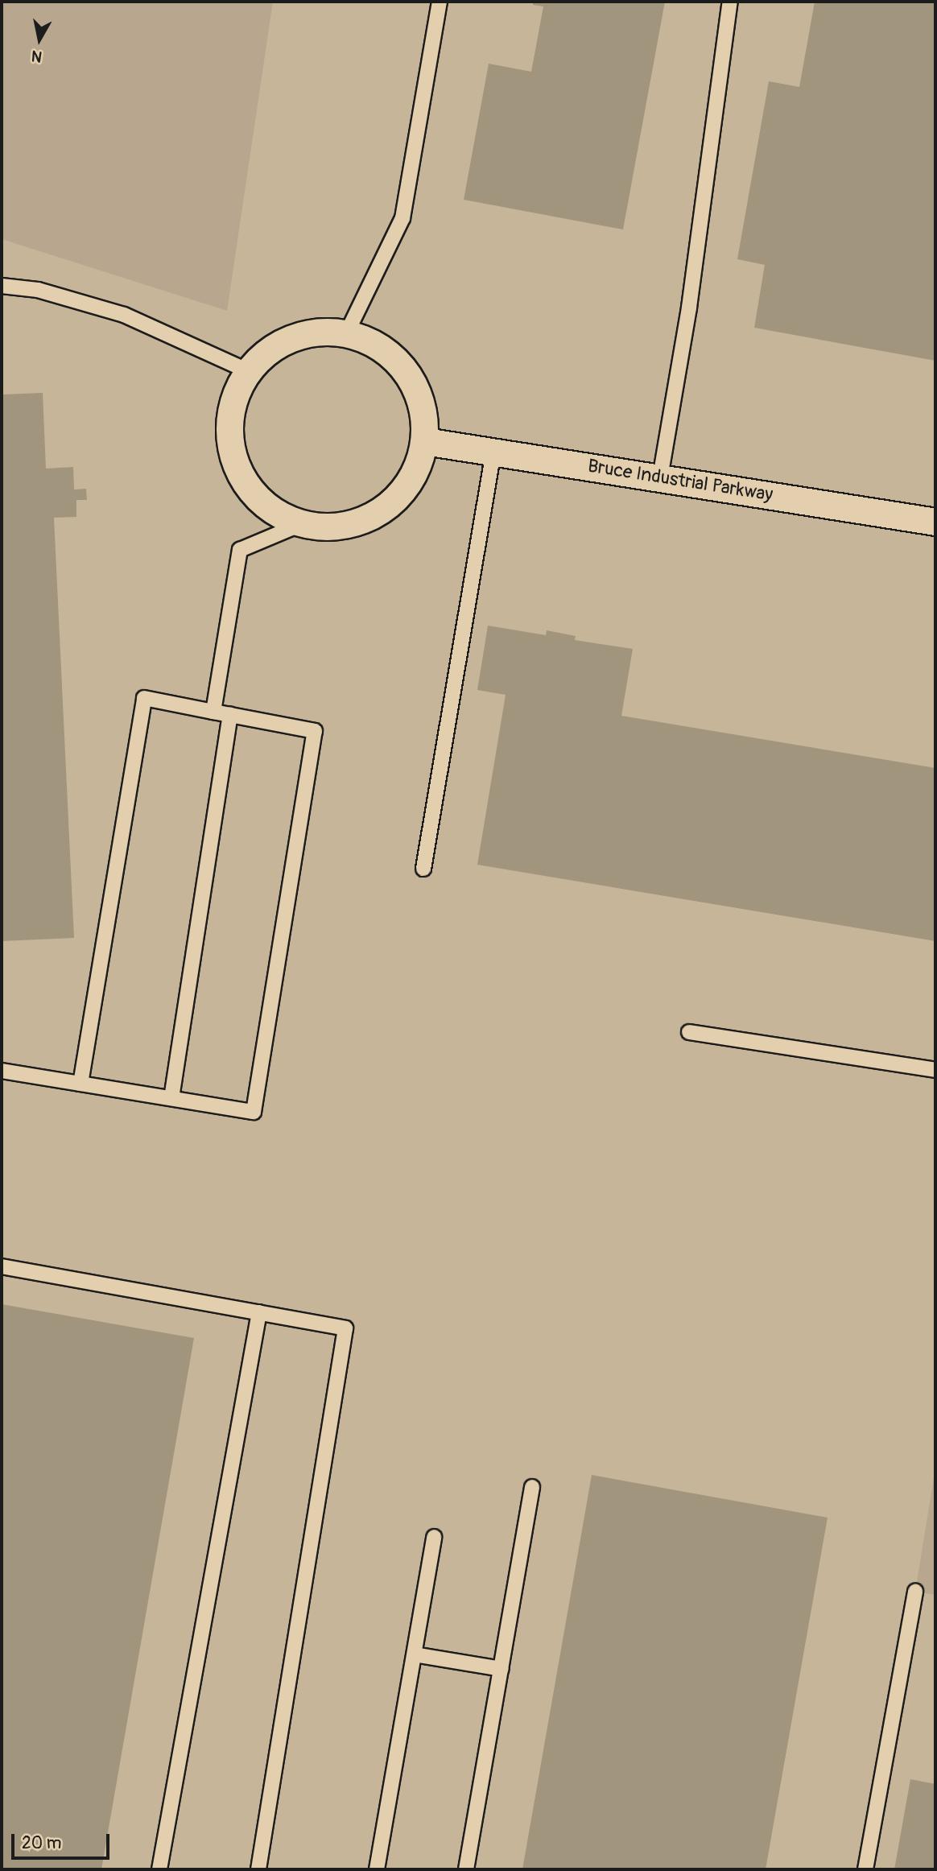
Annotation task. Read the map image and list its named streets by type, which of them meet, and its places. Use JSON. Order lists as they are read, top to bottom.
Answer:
{
  "streets": {
    "street": ["Bruce Industrial Parkway"]
  },
  "scale_bar": "20 m",
  "north": "bottom"
}
